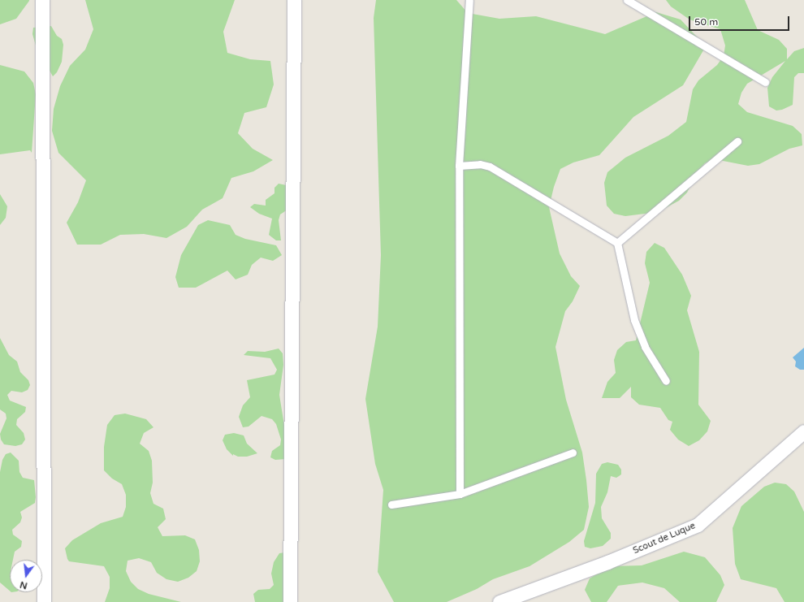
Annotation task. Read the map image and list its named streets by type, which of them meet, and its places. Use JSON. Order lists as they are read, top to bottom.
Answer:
{
  "streets": {
    "street": ["Scout de Luque"]
  },
  "scale_bar": "50 m",
  "north": "bottom"
}
